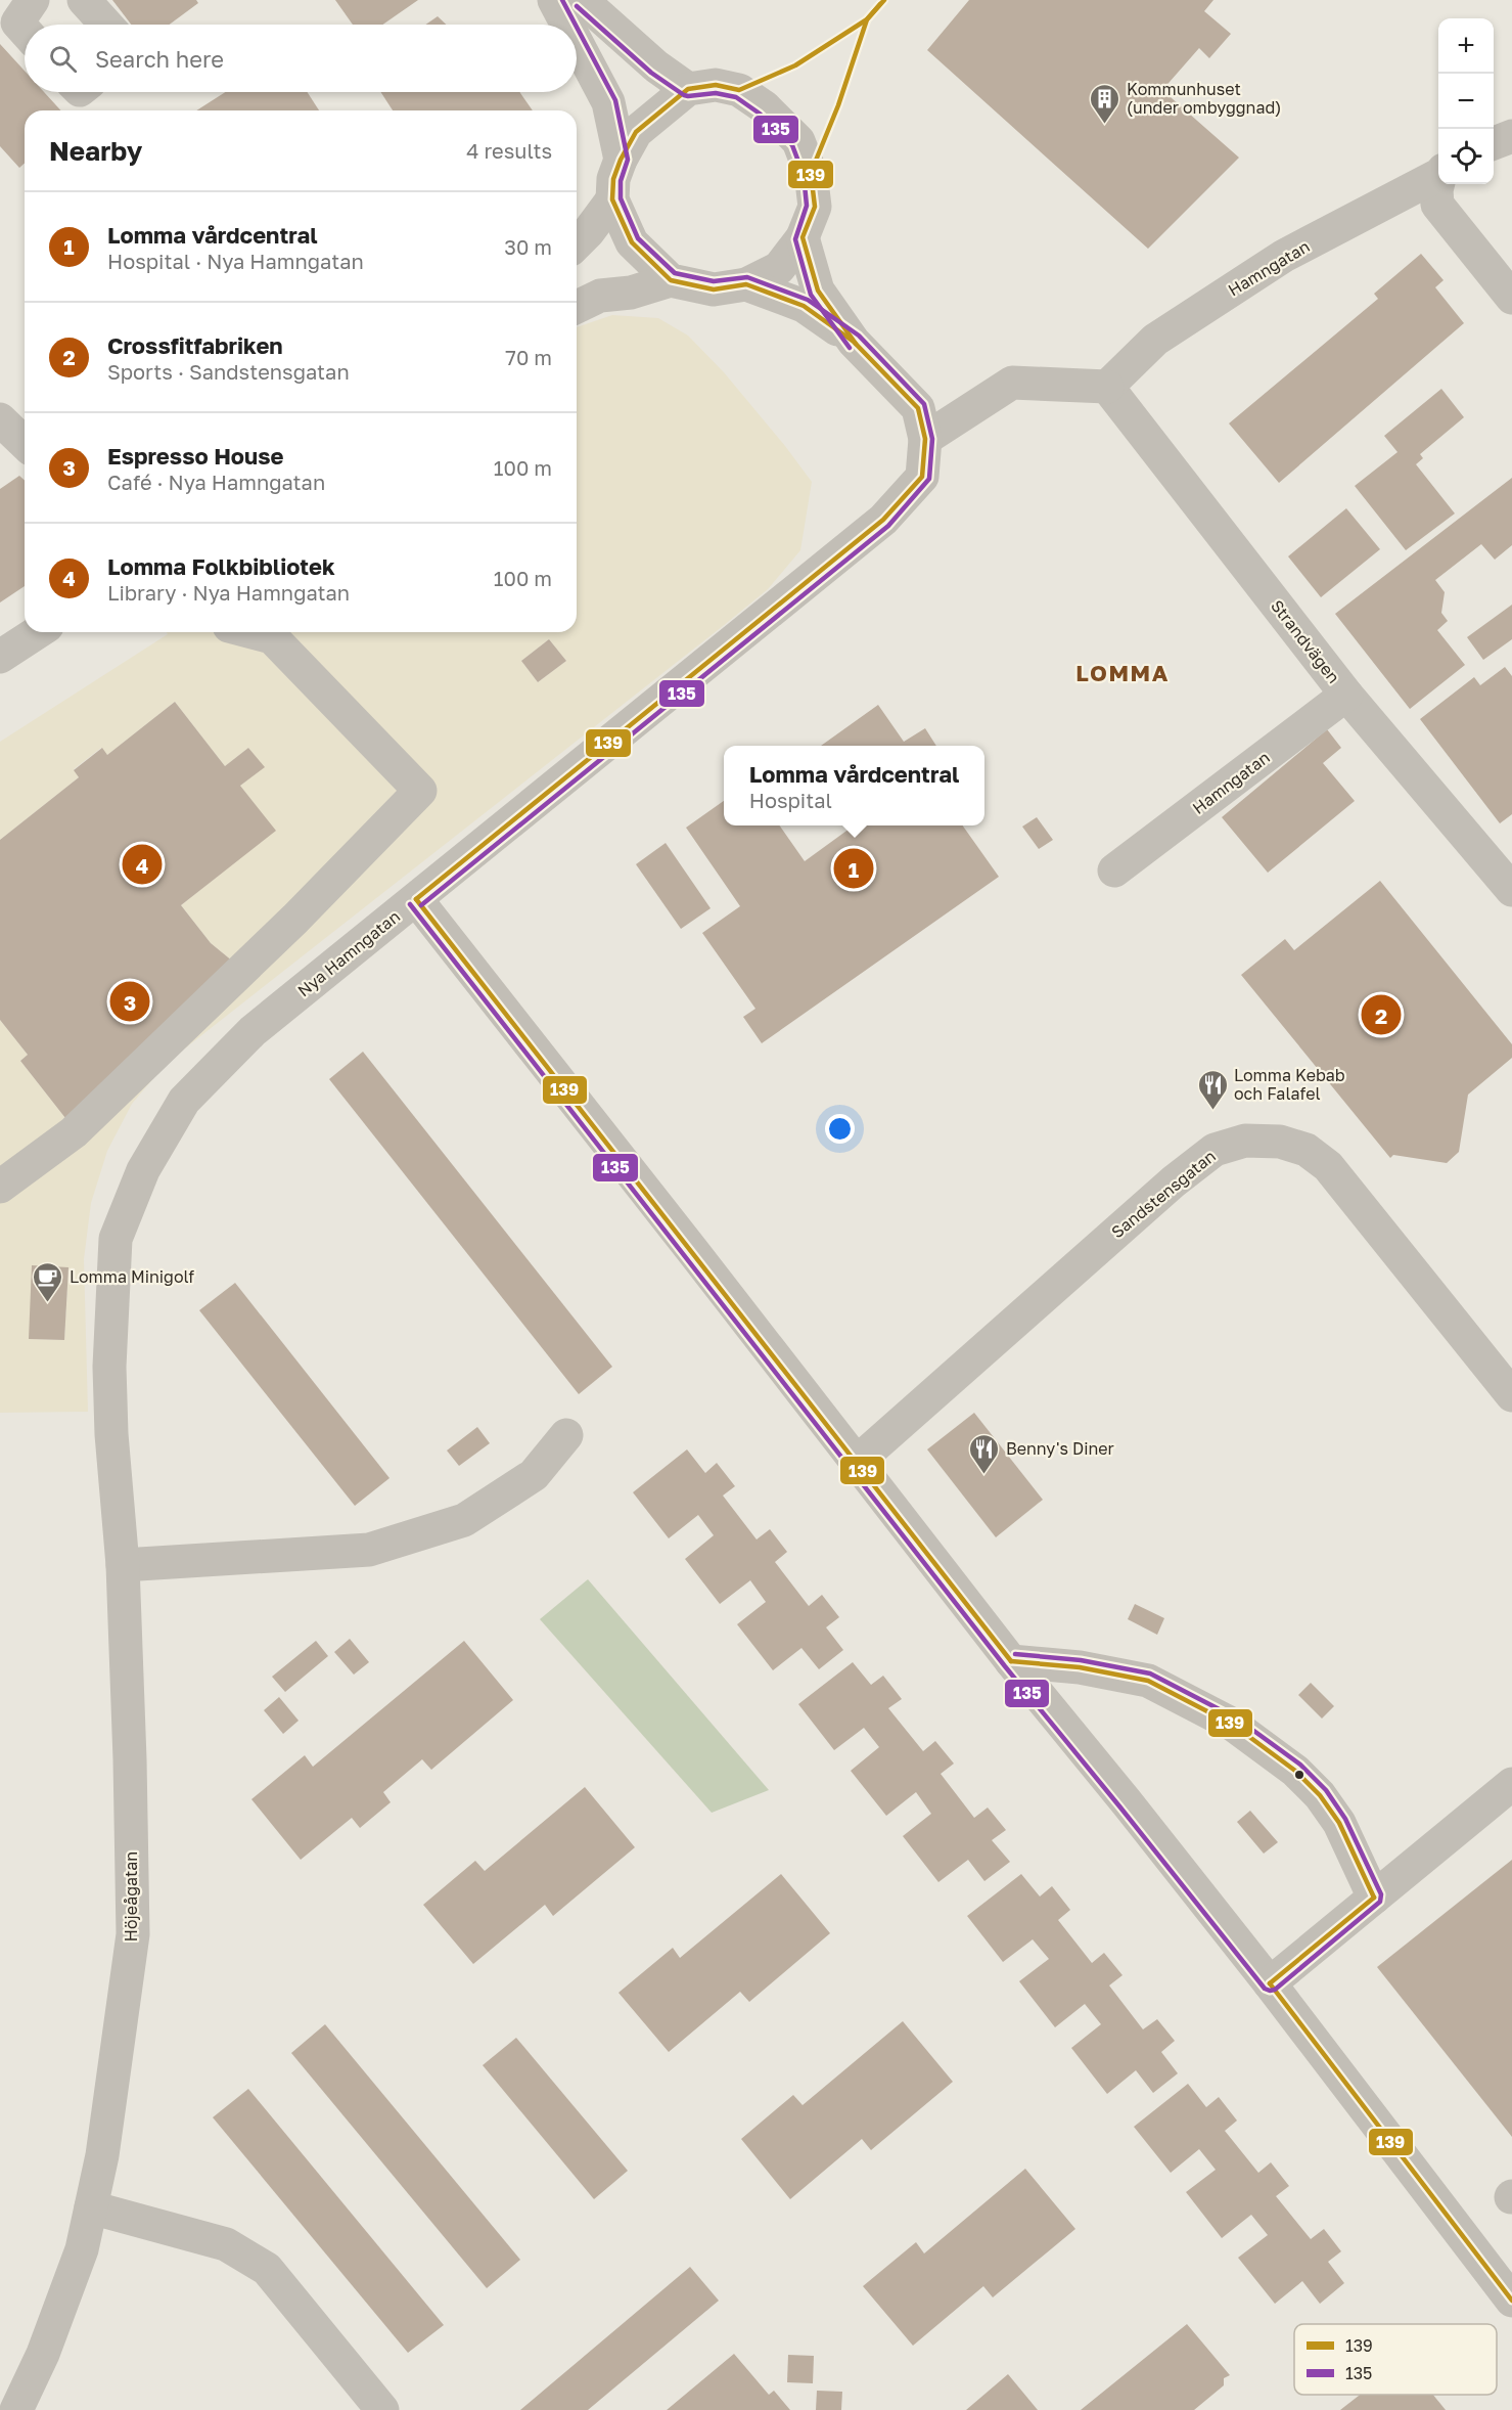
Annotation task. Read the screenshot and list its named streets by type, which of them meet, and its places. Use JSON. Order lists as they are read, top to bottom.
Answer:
{
  "streets": {
    "street": [
      "Hamngatan",
      "Strandvägen",
      "Nya Hamngatan",
      "Sandstensgatan",
      "Höjeågatan"
    ]
  },
  "crossings": [
    ["Hamngatan", "Strandvägen"],
    ["Nya Hamngatan", "Höjeågatan"]
  ],
  "districts": ["LOMMA"],
  "places": {
    "building": ["Kommunhuset (under ombyggnad)"],
    "restaurant": ["Lomma Kebab och Falafel", "Benny's Diner"],
    "cafe": ["Lomma Minigolf"]
  },
  "lines": ["transit line 139", "transit line 135"],
  "legend": ["139", "135"],
  "page": {
    "map_buttons": ["+", "−"],
    "search": "Search here",
    "heading": ["Nearby", "4 results"],
    "list": [
      {
        "mark": "1",
        "name": "Lomma vårdcentral",
        "note": "Hospital · Nya Hamngatan",
        "value": "30 m"
      },
      {
        "mark": "2",
        "name": "Crossfitfabriken",
        "note": "Sports · Sandstensgatan",
        "value": "70 m"
      },
      {
        "mark": "3",
        "name": "Espresso House",
        "note": "Café · Nya Hamngatan",
        "value": "100 m"
      },
      {
        "mark": "4",
        "name": "Lomma Folkbibliotek",
        "note": "Library · Nya Hamngatan",
        "value": "100 m"
      }
    ],
    "popup": ["Lomma vårdcentral", "Hospital"],
    "pins": [
      "4",
      "1",
      "3",
      "2"
    ]
  }
}
